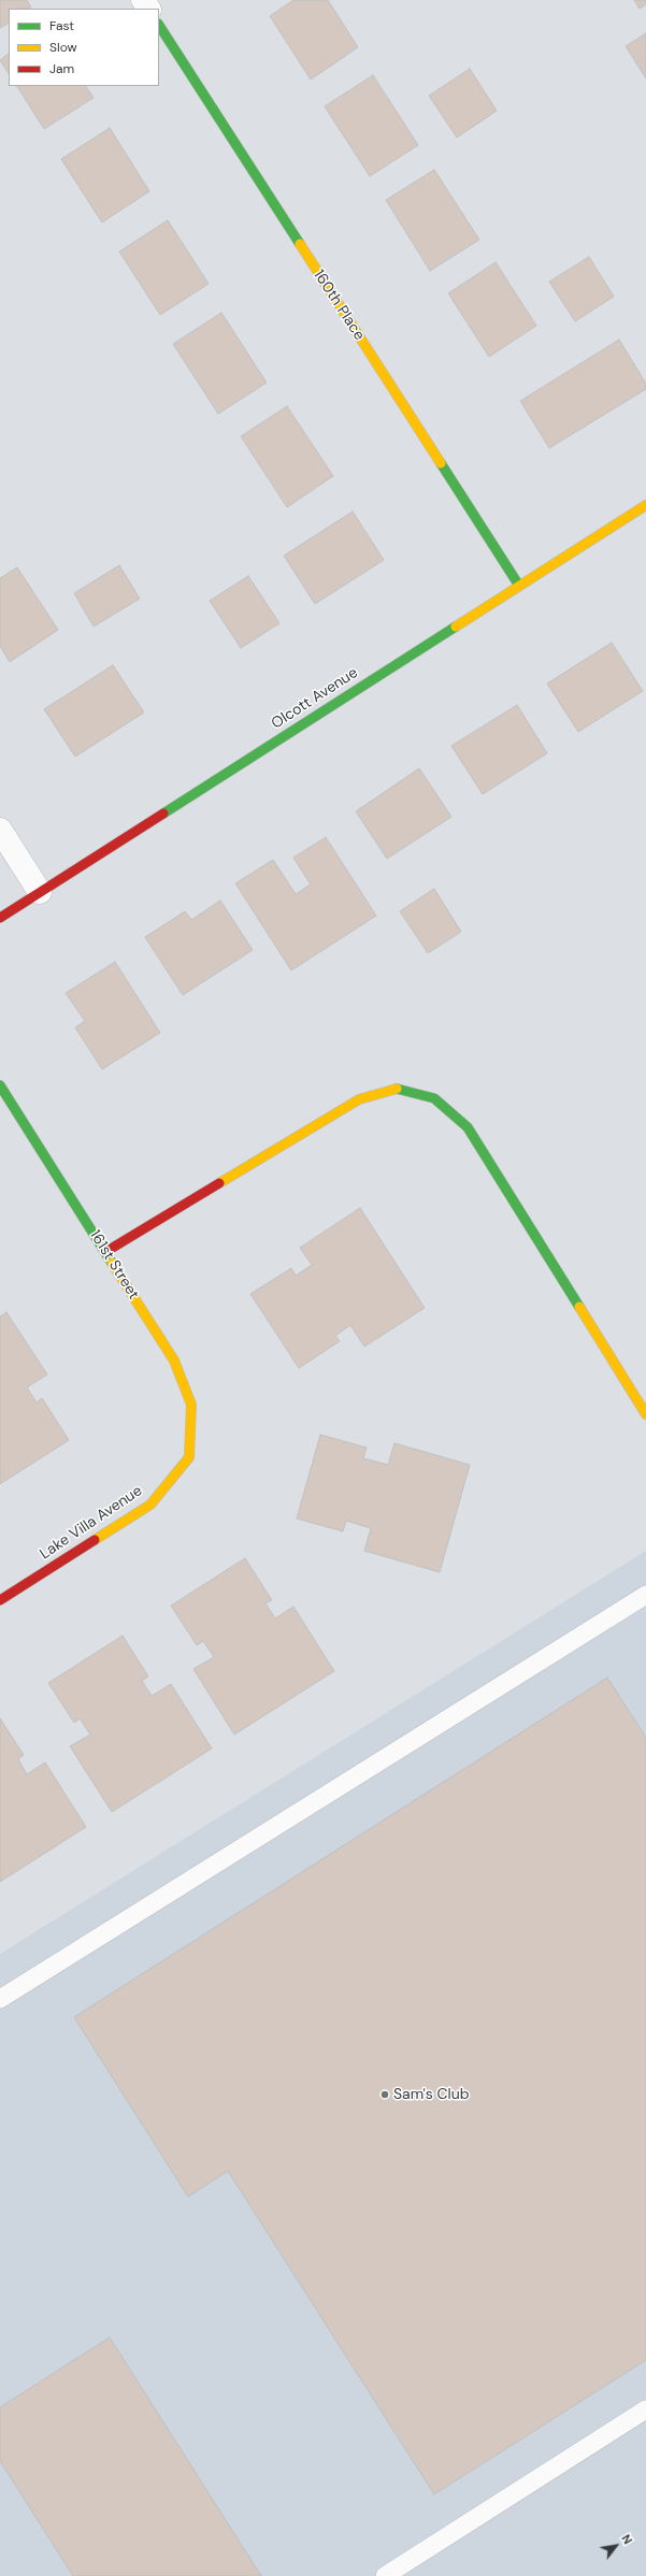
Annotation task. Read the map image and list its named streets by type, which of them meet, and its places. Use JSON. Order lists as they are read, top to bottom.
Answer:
{
  "streets": {
    "street": [
      "160th Place",
      "Olcott Avenue",
      "161st Street",
      "Lake Villa Avenue"
    ]
  },
  "crossings": [
    ["160th Place", "Olcott Avenue"],
    ["161st Street", "Lake Villa Avenue"]
  ],
  "places": ["Sam's Club"],
  "legend": ["Fast", "Slow", "Jam"],
  "north": "top right"
}
